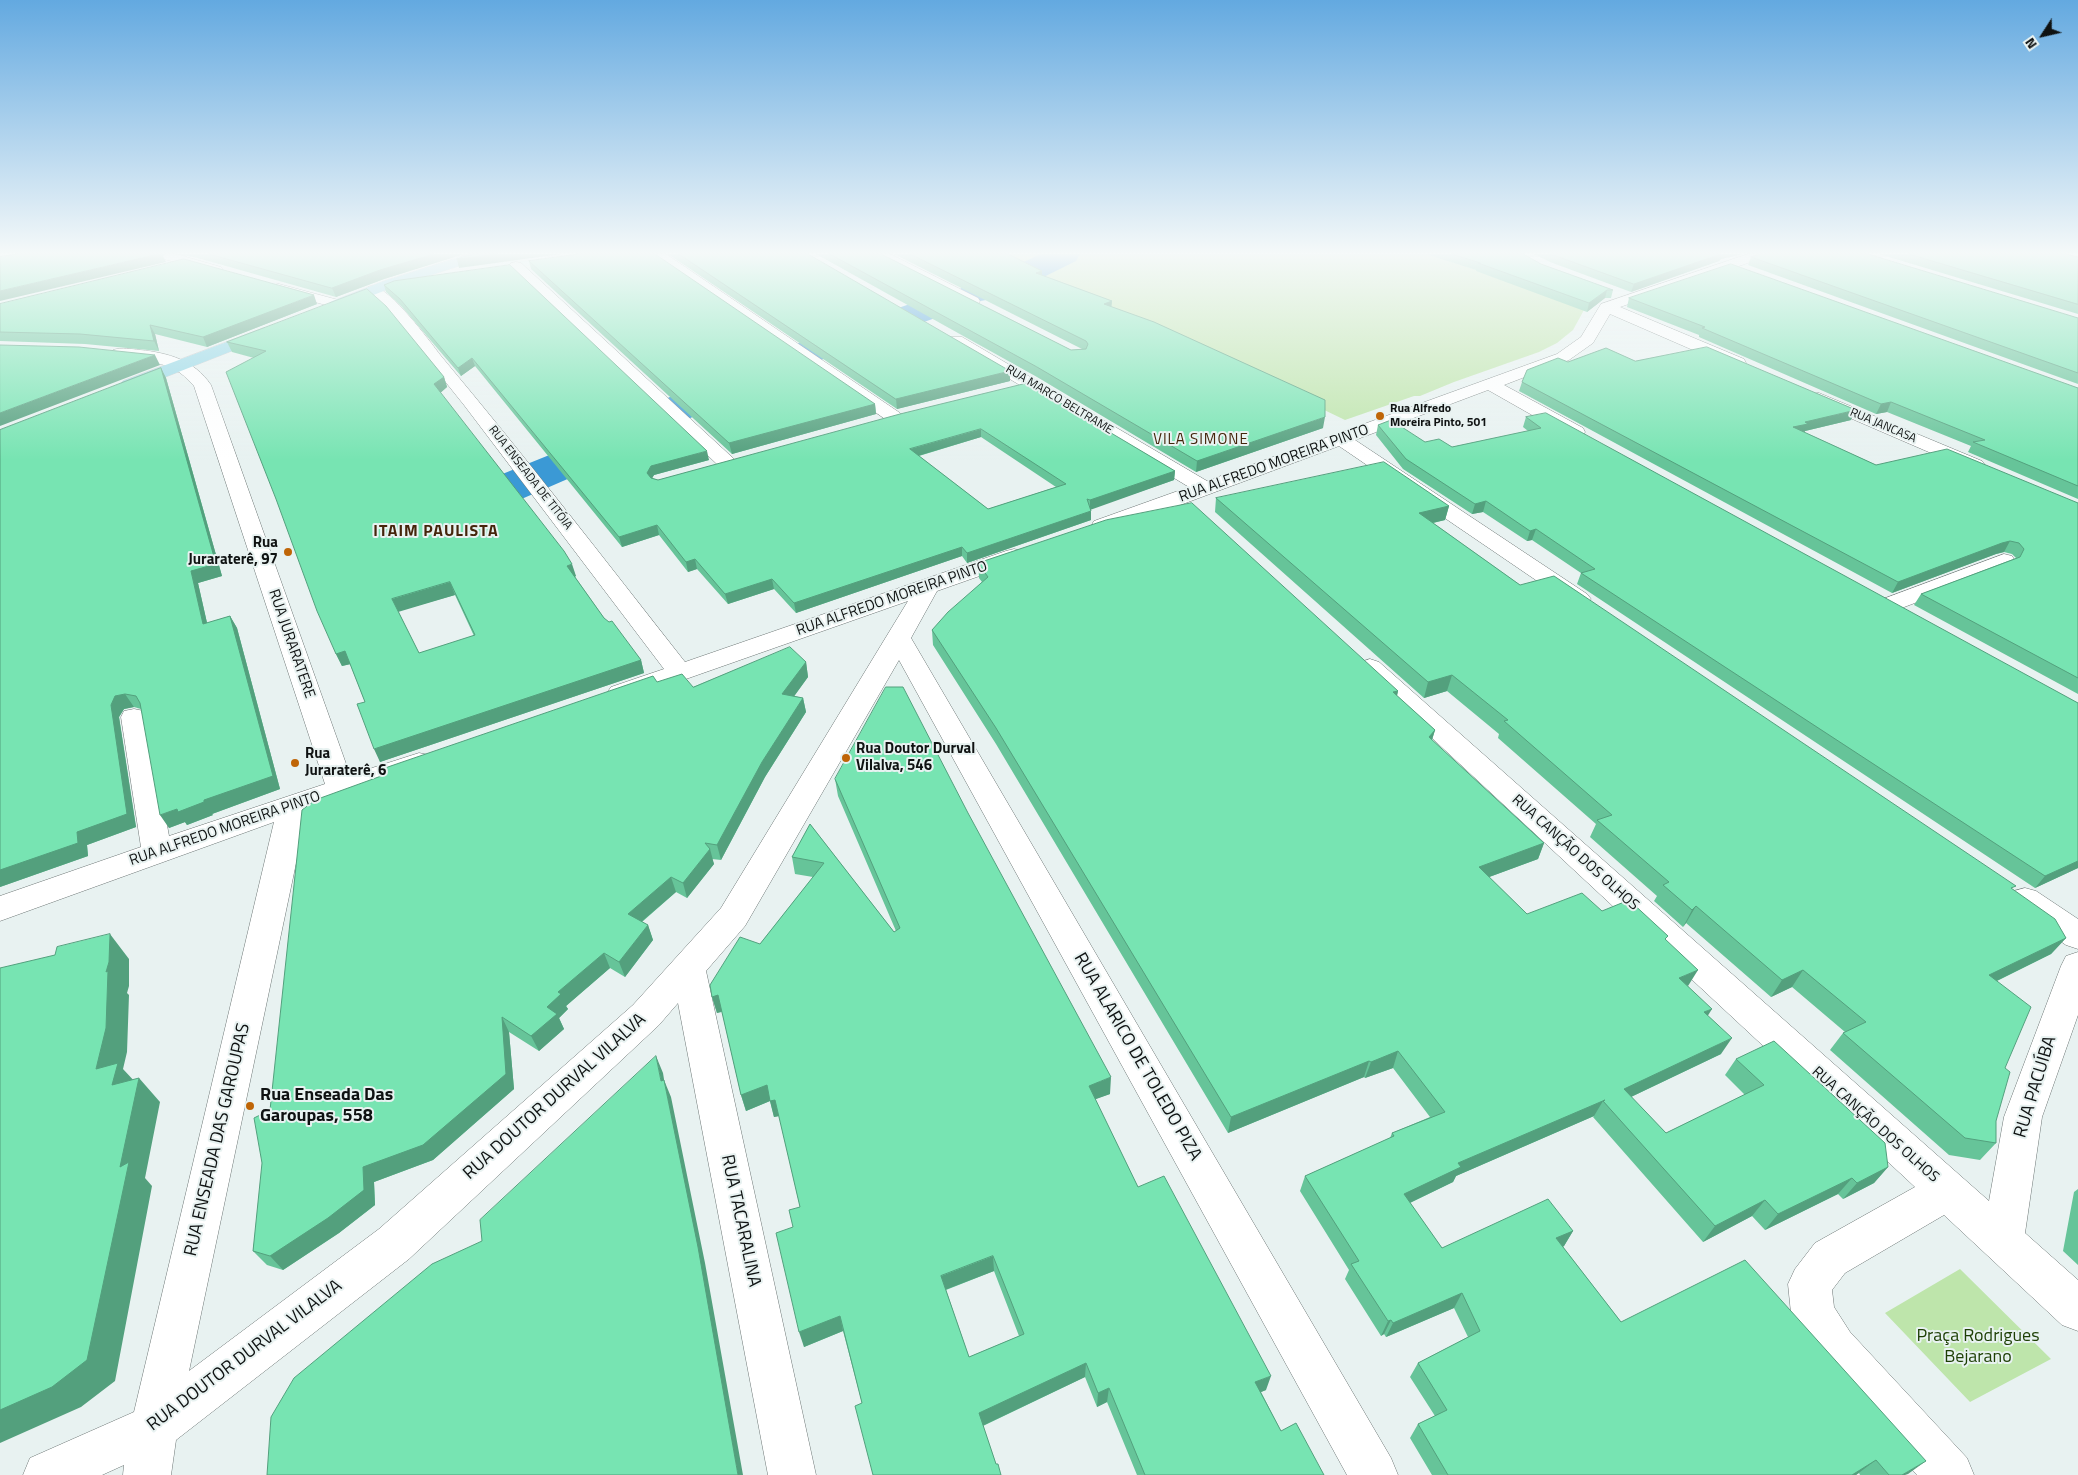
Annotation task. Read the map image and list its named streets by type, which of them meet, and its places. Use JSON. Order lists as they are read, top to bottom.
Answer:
{
  "streets": {
    "street": [
      "RUA MARCO BELTRAME",
      "RUA JANCASA",
      "RUA ALFREDO MOREIRA PINTO",
      "RUA ENSEADA DE TITÓIA",
      "RUA JURARATERE",
      "RUA CANÇÃO DOS OLHOS",
      "RUA ALARICO DE TOLEDO PIZA",
      "RUA PACUÍBA",
      "RUA DOUTOR DURVAL VILALVA",
      "RUA ENSEADA DAS GAROUPAS",
      "RUA TACARALINA"
    ]
  },
  "crossings": [
    ["RUA MARCO BELTRAME", "RUA ALFREDO MOREIRA PINTO"],
    ["RUA ALFREDO MOREIRA PINTO", "RUA ENSEADA DE TITÓIA"],
    ["RUA ALFREDO MOREIRA PINTO", "RUA JURARATERE"],
    ["RUA ALFREDO MOREIRA PINTO", "RUA DOUTOR DURVAL VILALVA"],
    ["RUA ALFREDO MOREIRA PINTO", "RUA ENSEADA DAS GAROUPAS"],
    ["RUA CANÇÃO DOS OLHOS", "RUA PACUÍBA"],
    ["RUA ALARICO DE TOLEDO PIZA", "RUA DOUTOR DURVAL VILALVA"],
    ["RUA DOUTOR DURVAL VILALVA", "RUA ENSEADA DAS GAROUPAS"],
    ["RUA DOUTOR DURVAL VILALVA", "RUA TACARALINA"]
  ],
  "districts": ["VILA SIMONE", "ITAIM PAULISTA"],
  "parks": ["Praça Rodrigues Bejarano"],
  "places": [
    "Rua Alfredo Moreira Pinto, 501",
    "Rua Juraraterê, 97",
    "Rua Doutor Durval Vilalva, 546",
    "Rua Juraraterê, 6",
    "Rua Enseada Das Garoupas, 558"
  ],
  "north": "bottom left"
}
